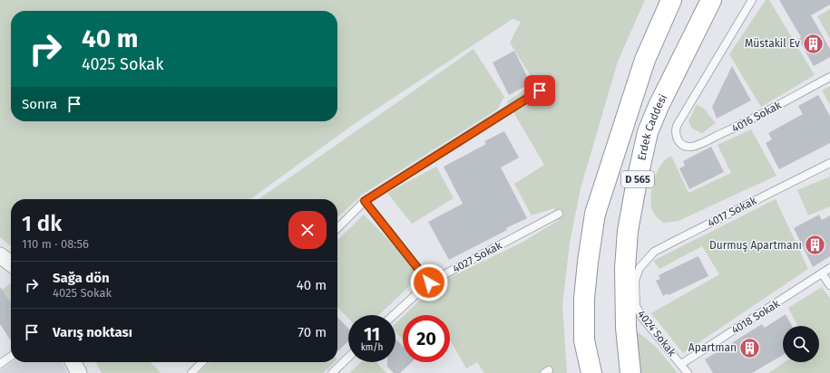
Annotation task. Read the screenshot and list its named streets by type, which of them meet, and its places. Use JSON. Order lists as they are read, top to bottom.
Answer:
{
  "streets": {
    "highway": ["Erdek Caddesi", "D 565"],
    "lane": [
      "4016 Sokak",
      "4017 Sokak",
      "4027 Sokak",
      "4018 Sokak",
      "4024 Sokak"
    ]
  },
  "crossings": [
    ["4017 Sokak", "4024 Sokak"],
    ["4018 Sokak", "4024 Sokak"]
  ],
  "places": {
    "building": ["Müstakil Ev", "Durmuş Apartmanı", "Apartman"]
  },
  "page": {
    "turn": ["40 m", "4025 Sokak"],
    "then": "Sonra",
    "heading": ["1 dk", "110 m · 08:56"],
    "list": [
      {
        "name": "Sağa dön",
        "note": "4025 Sokak",
        "value": "40 m"
      },
      {
        "name": "Varış noktası",
        "value": "70 m"
      }
    ],
    "speed": "11 km/h",
    "limit": "20"
  }
}
